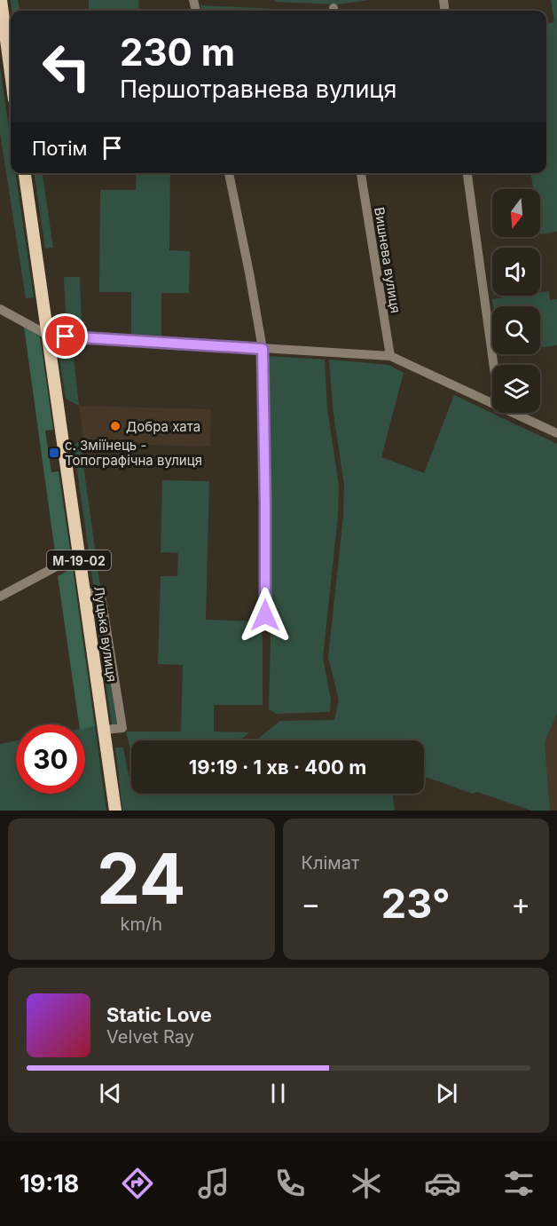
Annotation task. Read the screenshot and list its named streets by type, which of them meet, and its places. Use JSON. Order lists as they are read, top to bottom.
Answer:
{
  "streets": {
    "main road": ["М-19-02", "Луцька вулиця"],
    "street": ["Вишнева вулиця"]
  },
  "places": {
    "other": ["Добра хата"],
    "transit": ["с. Зміїнець - Топографічна вулиця"]
  },
  "north": "bottom",
  "page": {
    "turn": ["230 m", "Першотравнева вулиця"],
    "then": "Потім",
    "limit": "30",
    "trip": "19:19 · 1 хв · 400 m",
    "tile": [
      ["24", "km/h"],
      "Клімат"
    ],
    "heat": ["−", "23°", "+"],
    "song": ["Static Love", "Velvet Ray"],
    "tabs": "19:18"
  }
}
